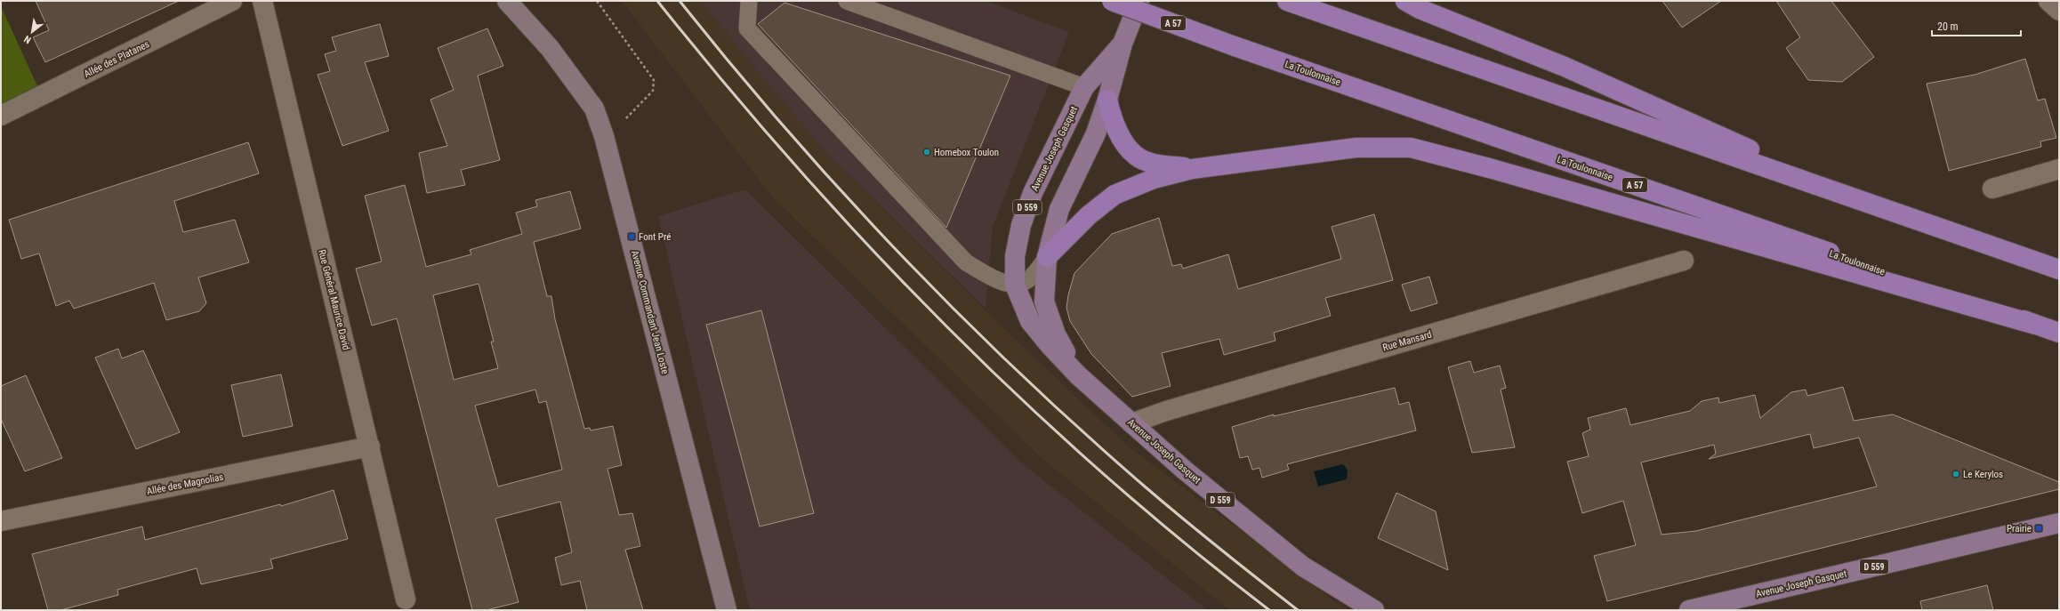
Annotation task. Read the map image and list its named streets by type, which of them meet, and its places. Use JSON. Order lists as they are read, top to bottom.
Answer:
{
  "streets": {
    "highway": ["A 57", "La Toulonnaise"],
    "main road": ["Avenue Joseph Gasquet", "D 559", "Avenue Commandant Jean Loste"],
    "street": [
      "Allée des Platanes",
      "Rue Général Maurice David",
      "Rue Mansard",
      "Allée des Magnolias"
    ]
  },
  "crossings": [
    ["Avenue Joseph Gasquet", "Rue Mansard"],
    ["Rue Général Maurice David", "Allée des Magnolias"]
  ],
  "places": {
    "other": ["Homebox Toulon", "Le Kerylos"],
    "transit": ["Font Pré", "Prairie"]
  },
  "scale_bar": "20 m",
  "north": "bottom left"
}
